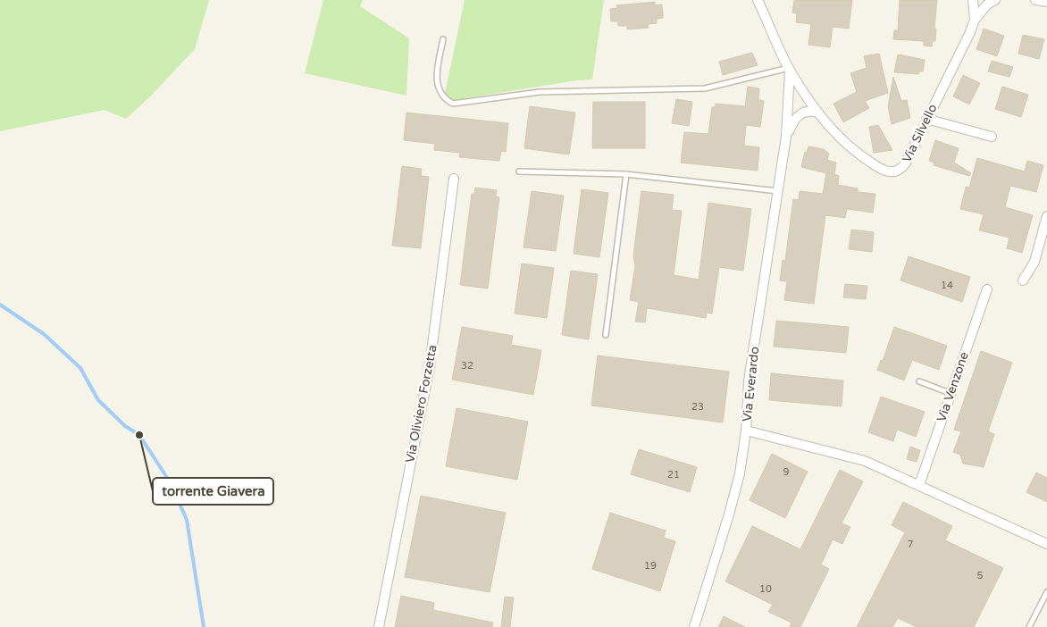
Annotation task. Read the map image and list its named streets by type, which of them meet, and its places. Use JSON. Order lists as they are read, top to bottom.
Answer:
{
  "streets": {
    "street": [
      "Via Silvello",
      "Via Everardo",
      "Via Venzone",
      "Via Oliviero Forzetta"
    ]
  },
  "crossings": [
    ["Via Silvello", "Via Everardo"]
  ],
  "places": ["torrente Giavera"],
  "house_numbers": [
    "14",
    "32",
    "23",
    "9",
    "21",
    "7",
    "19",
    "5",
    "10"
  ]
}
